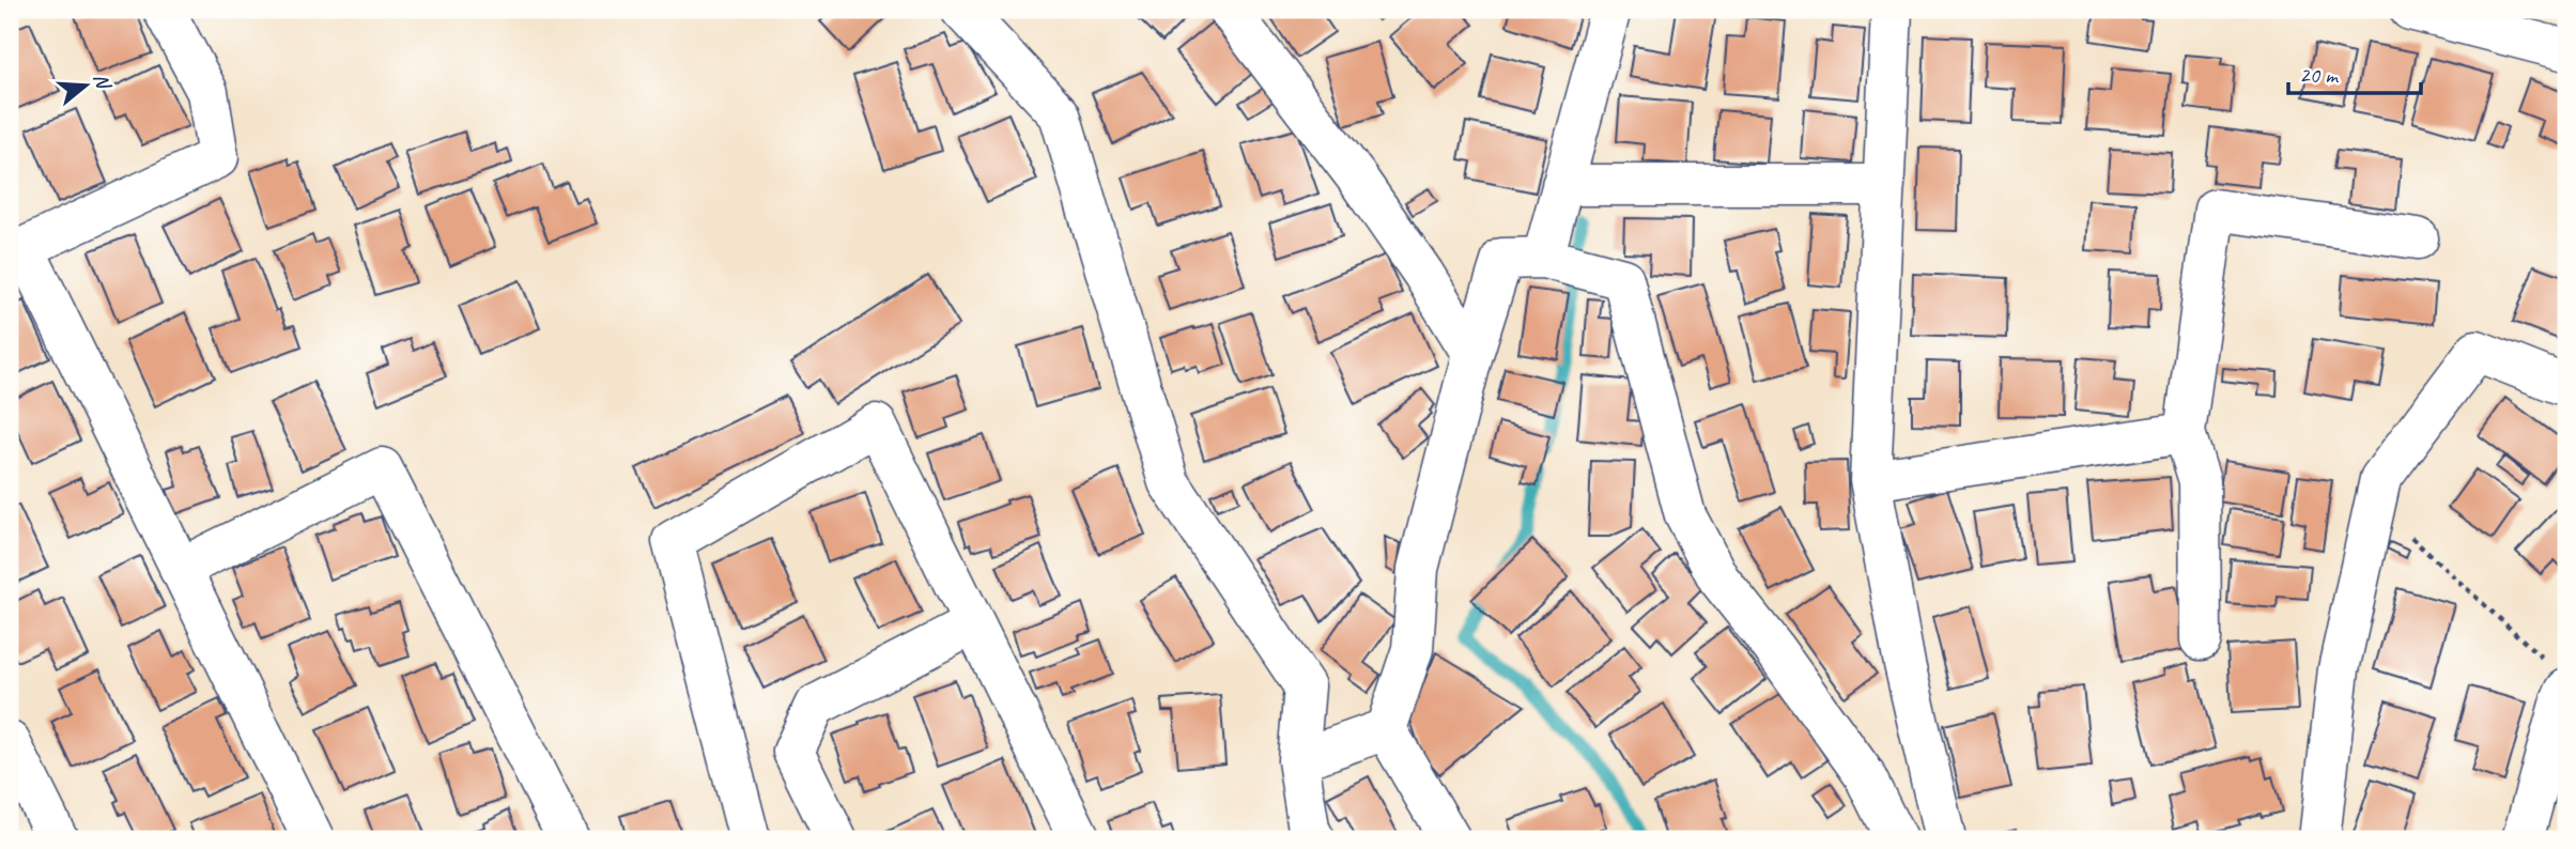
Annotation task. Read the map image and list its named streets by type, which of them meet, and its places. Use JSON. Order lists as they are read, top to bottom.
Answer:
{
  "scale_bar": "20 m",
  "north": "right"
}
